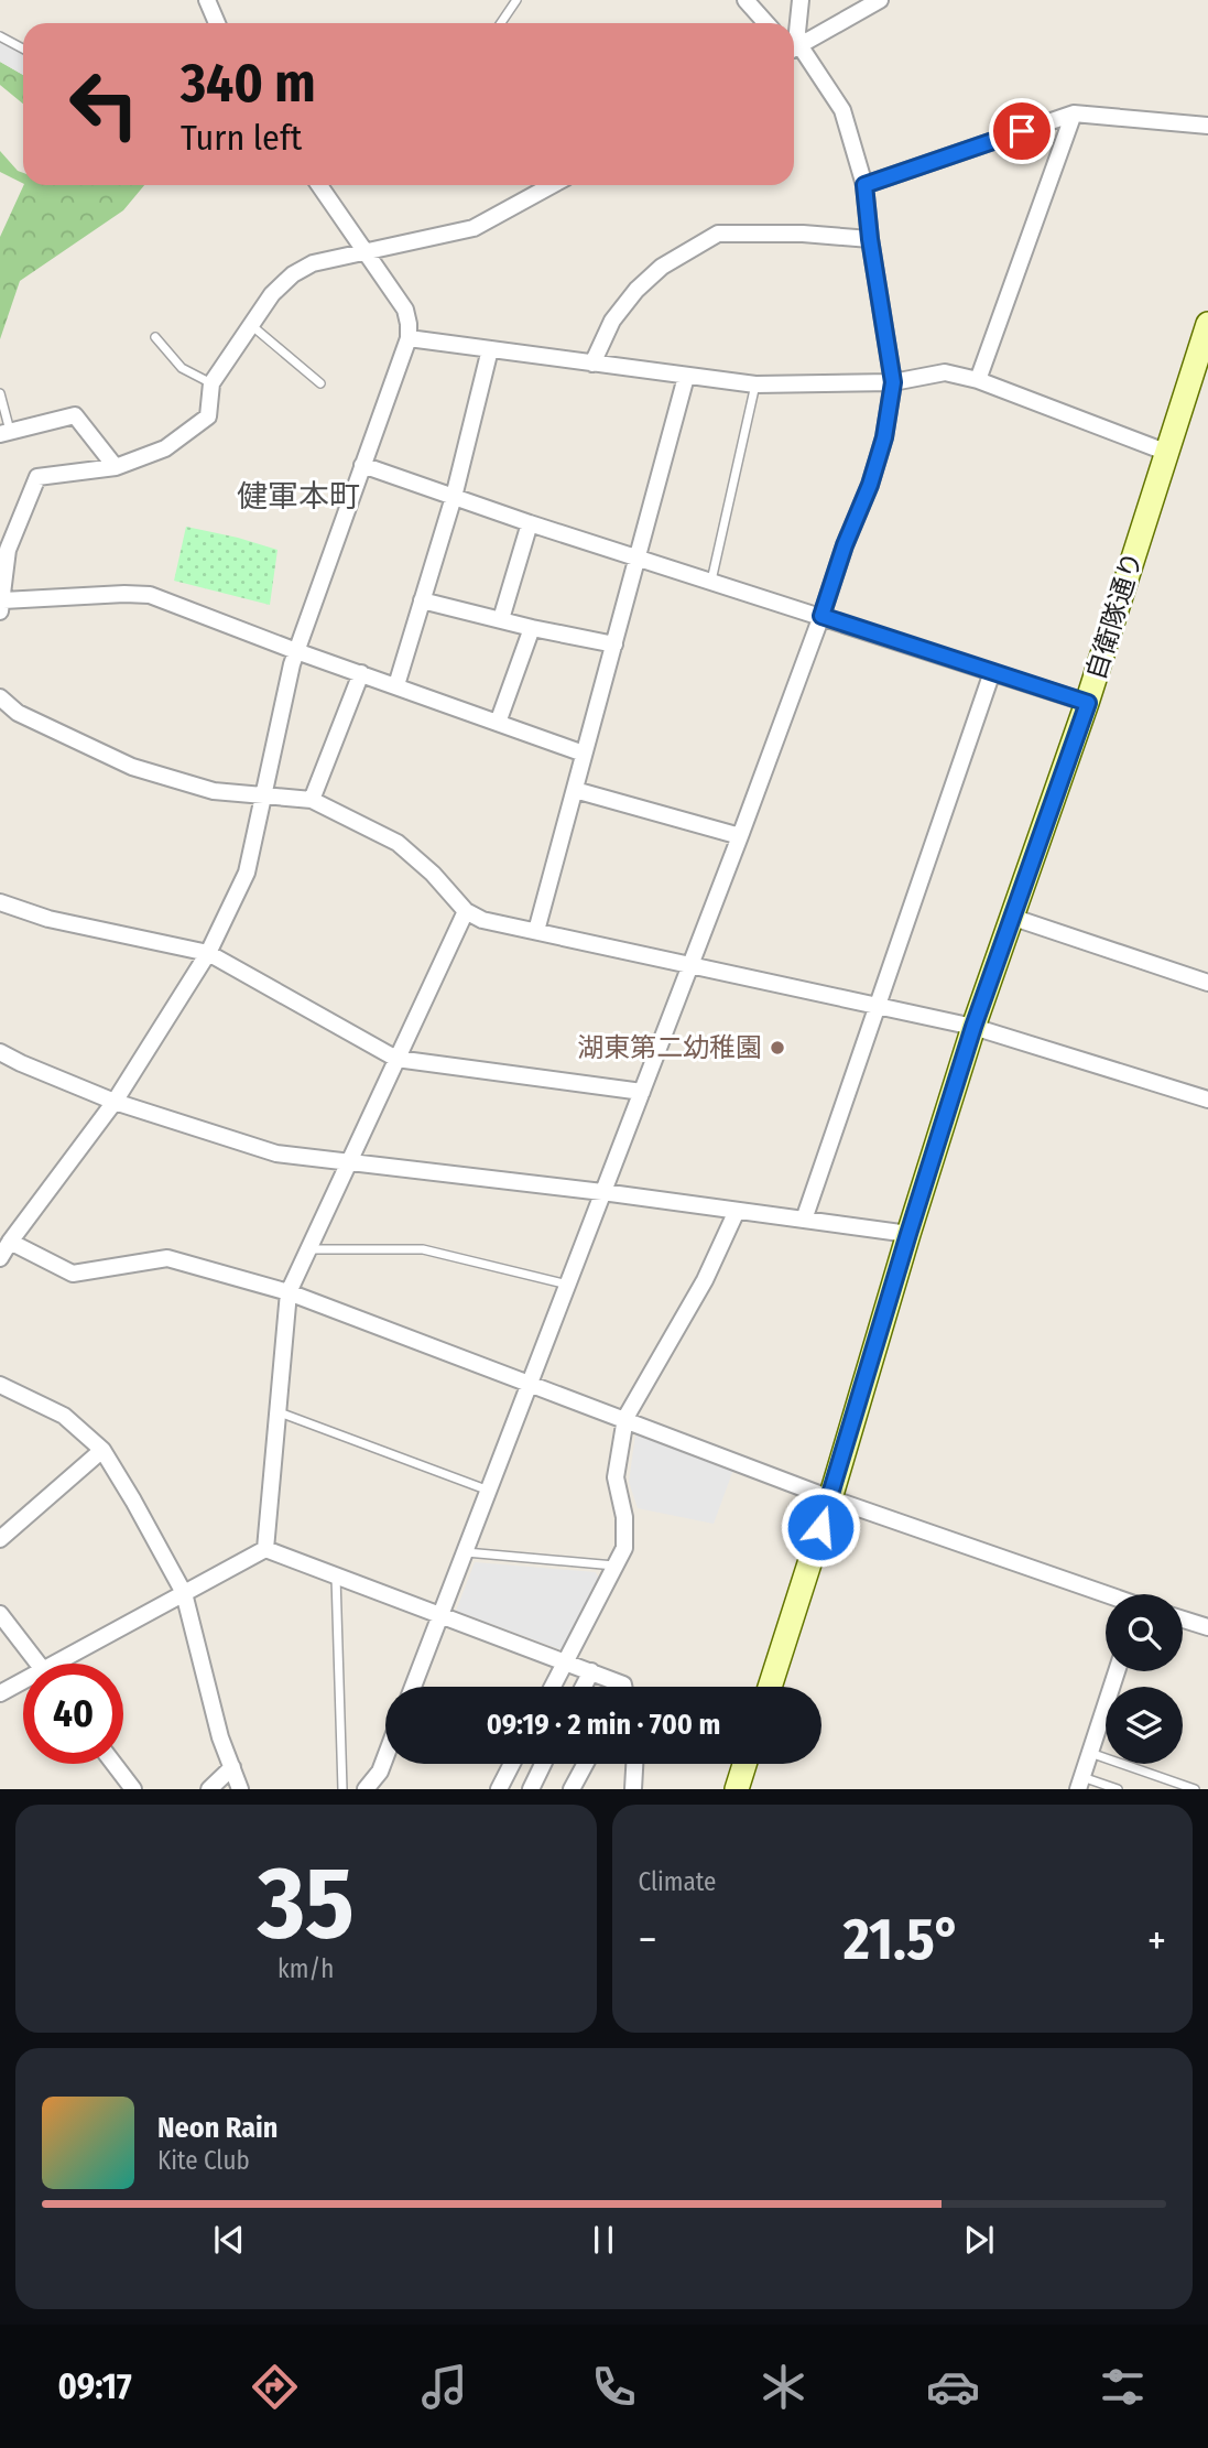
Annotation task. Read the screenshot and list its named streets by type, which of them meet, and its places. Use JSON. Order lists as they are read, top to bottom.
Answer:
{
  "streets": {
    "street": ["自衛隊通り"]
  },
  "districts": ["健軍本町"],
  "places": ["湖東第二幼稚園"],
  "page": {
    "turn": ["340 m", "Turn left"],
    "limit": "40",
    "trip": "09:19 · 2 min · 700 m",
    "tile": [
      ["35", "km/h"],
      "Climate"
    ],
    "heat": ["−", "21.5°", "+"],
    "song": ["Neon Rain", "Kite Club"],
    "tabs": "09:17"
  }
}
